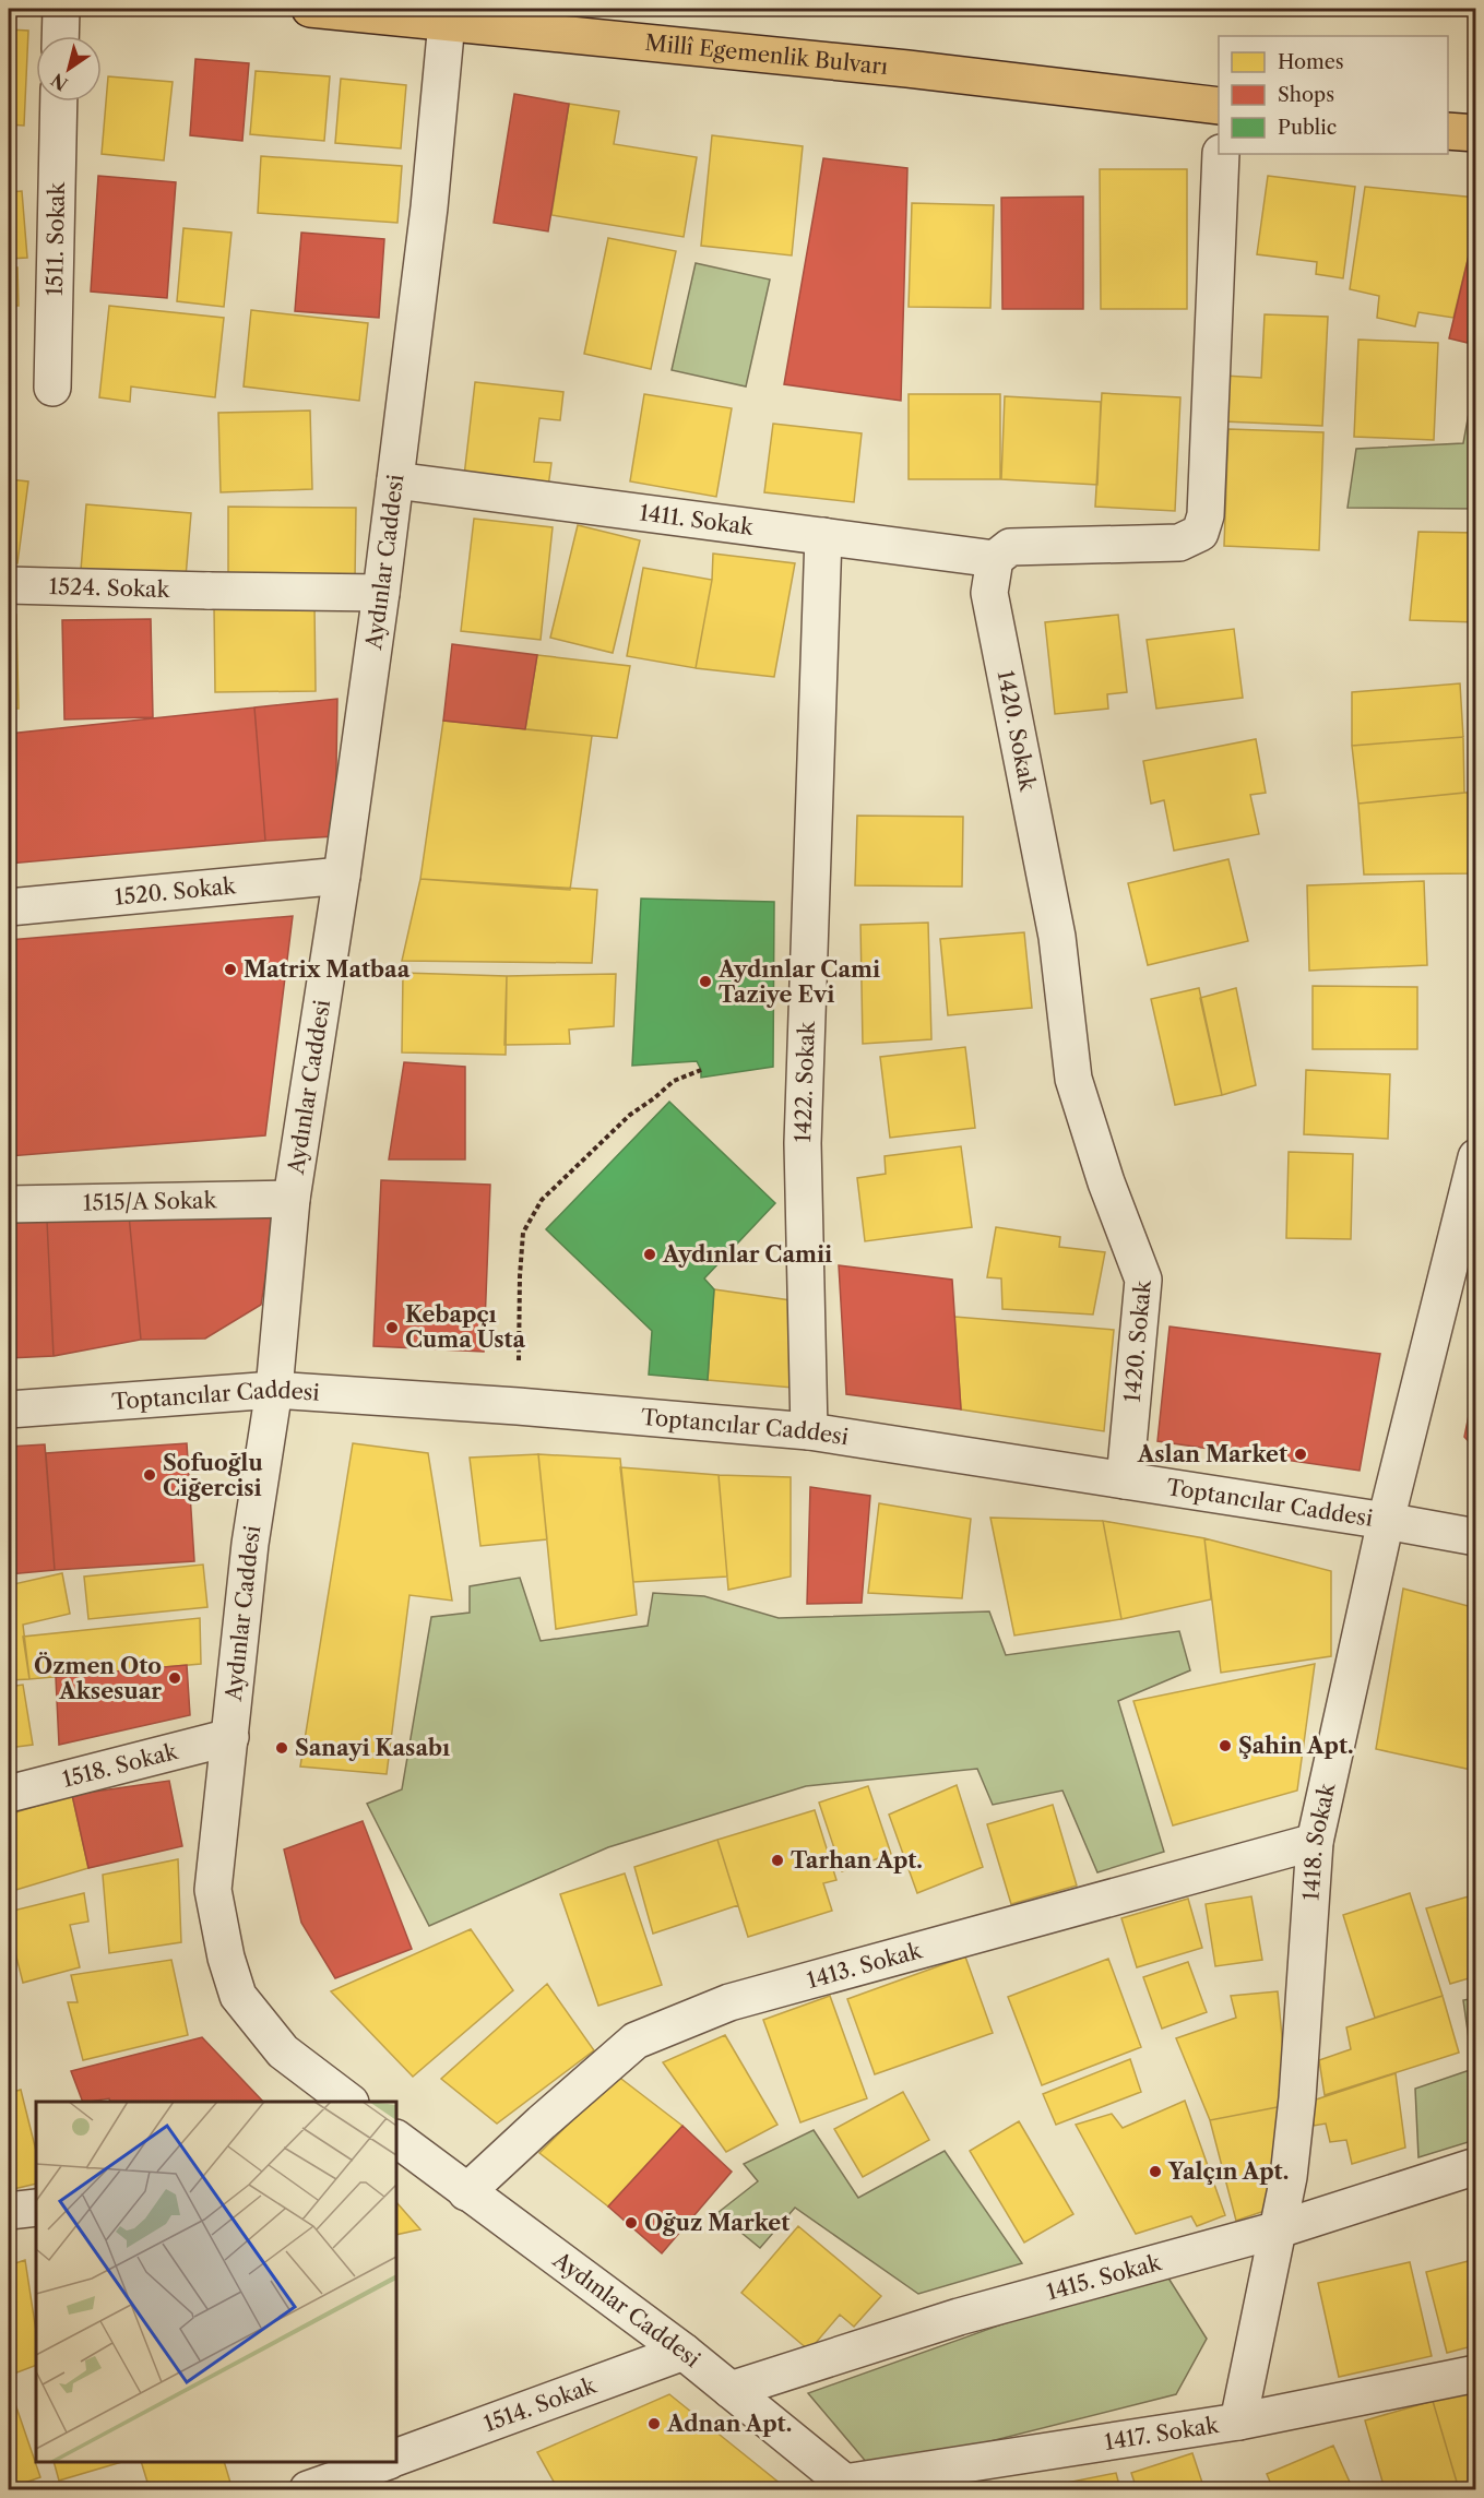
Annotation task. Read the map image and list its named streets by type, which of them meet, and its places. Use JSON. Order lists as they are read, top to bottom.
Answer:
{
  "streets": {
    "main road": ["Millî Egemenlik Bulvarı"],
    "street": [
      "1511. Sokak",
      "1411. Sokak",
      "Aydınlar Caddesi",
      "1524. Sokak",
      "1420. Sokak",
      "1520. Sokak",
      "1422. Sokak",
      "1515/A Sokak",
      "Toptancılar Caddesi",
      "1518. Sokak",
      "1418. Sokak",
      "1413. Sokak",
      "1415. Sokak",
      "1514. Sokak",
      "1417. Sokak"
    ]
  },
  "crossings": [
    ["Millî Egemenlik Bulvarı", "Aydınlar Caddesi"],
    ["1411. Sokak", "Aydınlar Caddesi"],
    ["1411. Sokak", "1420. Sokak"],
    ["1411. Sokak", "1422. Sokak"],
    ["Aydınlar Caddesi", "1524. Sokak"],
    ["Aydınlar Caddesi", "1520. Sokak"],
    ["Aydınlar Caddesi", "1515/A Sokak"],
    ["Aydınlar Caddesi", "Toptancılar Caddesi"],
    ["Aydınlar Caddesi", "1518. Sokak"],
    ["Aydınlar Caddesi", "1413. Sokak"],
    ["Aydınlar Caddesi", "1415. Sokak"],
    ["Aydınlar Caddesi", "1514. Sokak"],
    ["Aydınlar Caddesi", "1417. Sokak"],
    ["1420. Sokak", "Toptancılar Caddesi"],
    ["1422. Sokak", "Toptancılar Caddesi"],
    ["Toptancılar Caddesi", "1418. Sokak"],
    ["1418. Sokak", "1413. Sokak"],
    ["1418. Sokak", "1415. Sokak"],
    ["1418. Sokak", "1417. Sokak"]
  ],
  "places": [
    "Matrix Matbaa",
    "Aydınlar Cami Taziye Evi",
    "Aydınlar Camii",
    "Kebapçı Cuma Usta",
    "Aslan Market",
    "Sofuoğlu Ciğercisi",
    "Özmen Oto Aksesuar",
    "Şahin Apt.",
    "Sanayi Kasabı",
    "Tarhan Apt.",
    "Yalçın Apt.",
    "Oğuz Market",
    "Adnan Apt."
  ],
  "legend": ["Homes", "Shops", "Public"],
  "north": "bottom left"
}
